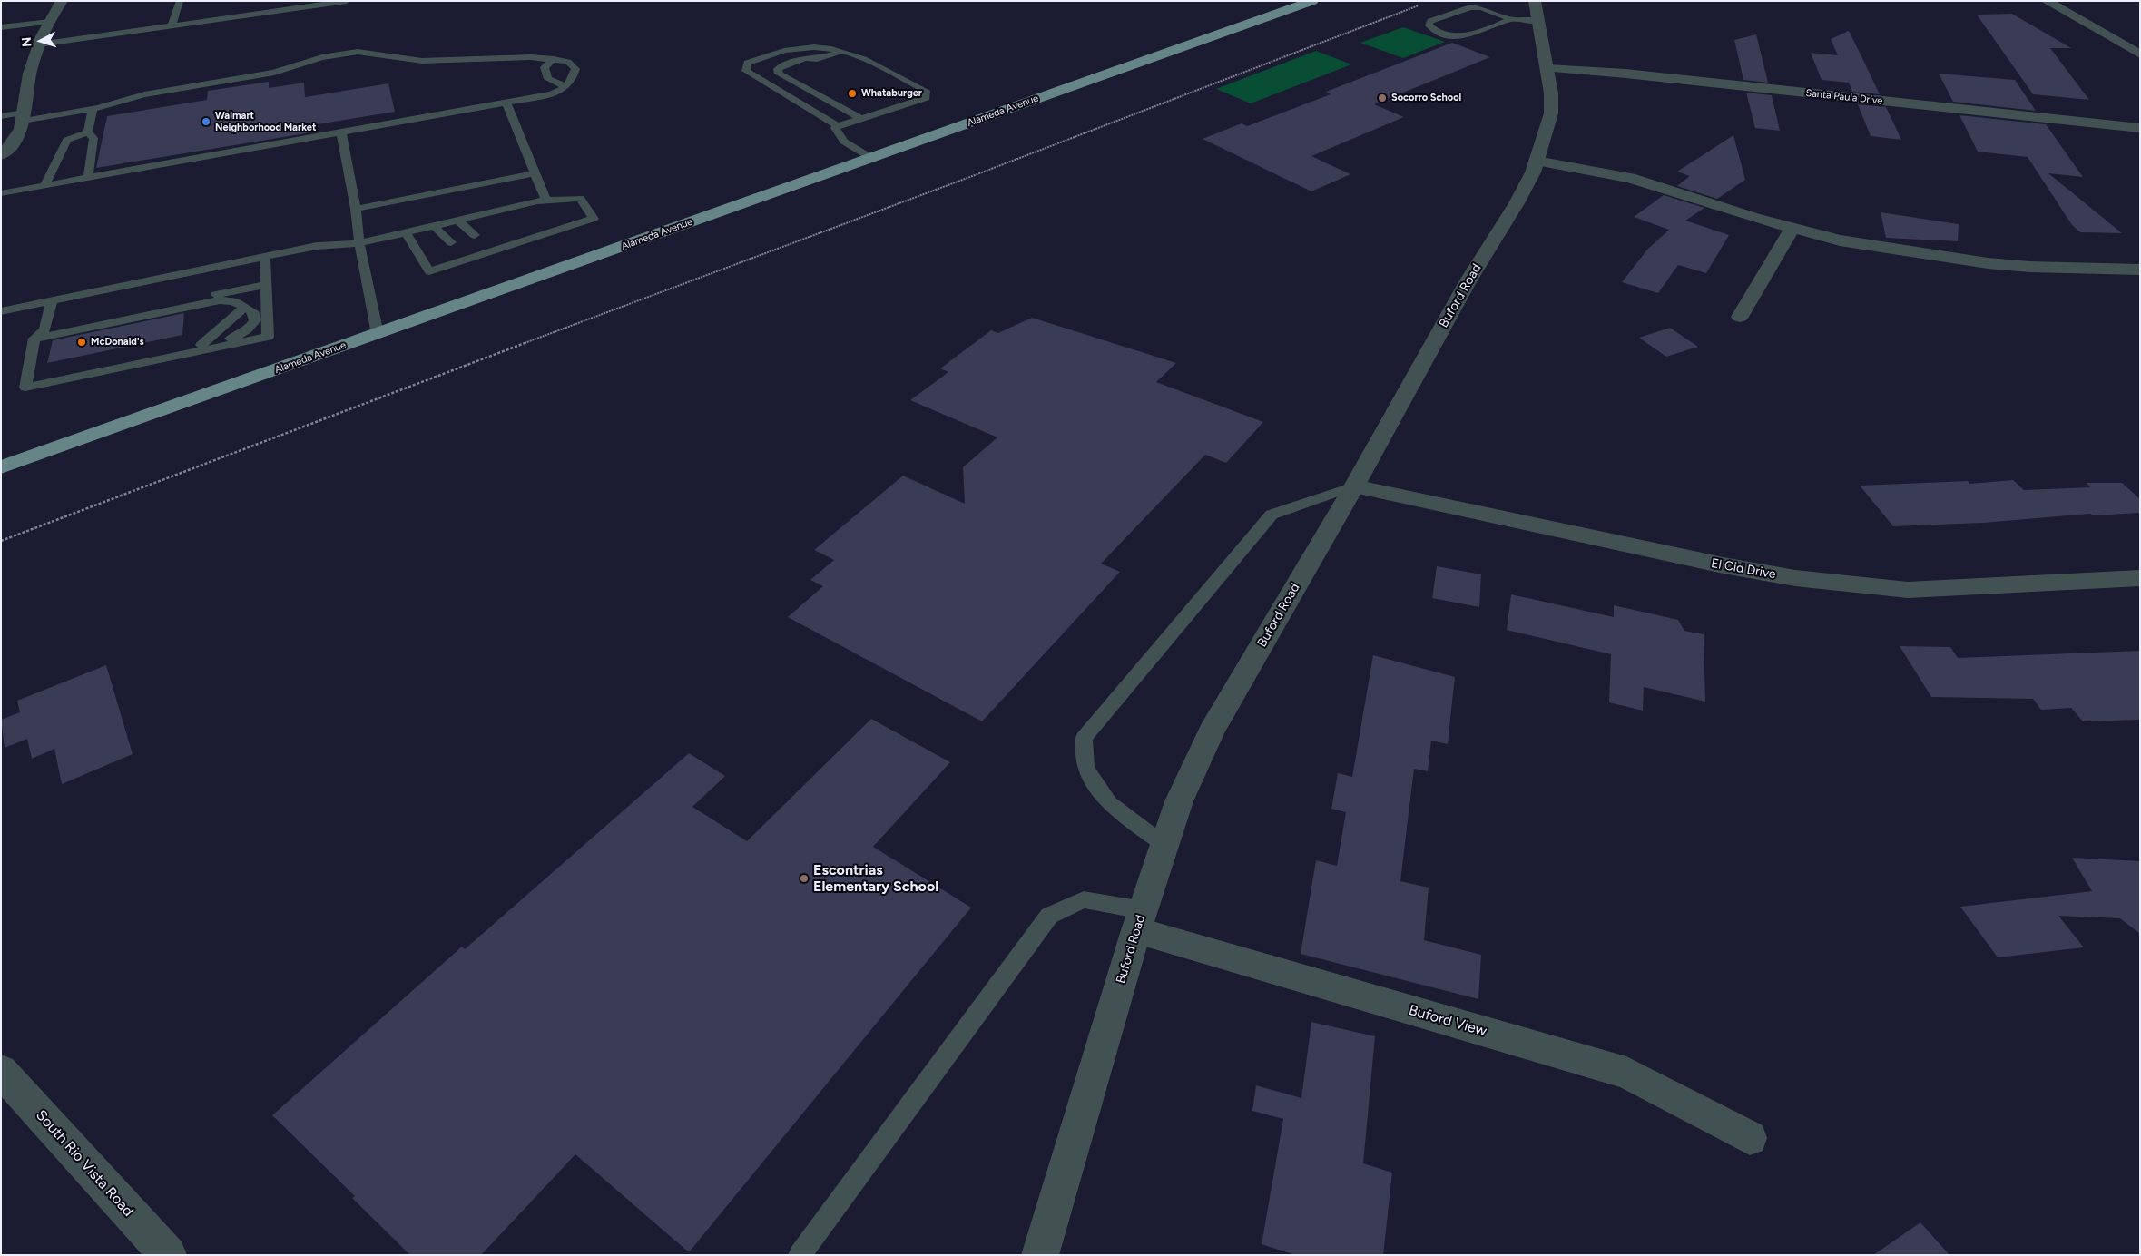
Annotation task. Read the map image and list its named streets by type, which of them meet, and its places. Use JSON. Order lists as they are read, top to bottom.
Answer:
{
  "streets": {
    "main road": ["Alameda Avenue"],
    "street": [
      "Santa Paula Drive",
      "Buford Road",
      "El Cid Drive",
      "Buford View",
      "South Rio Vista Road"
    ]
  },
  "crossings": [
    ["Santa Paula Drive", "Buford Road"],
    ["Buford Road", "El Cid Drive"],
    ["Buford Road", "Buford View"]
  ],
  "places": [
    "Whataburger",
    "Socorro School",
    "Walmart Neighborhood Market",
    "McDonald's",
    "Escontrias Elementary School"
  ],
  "north": "left"
}
